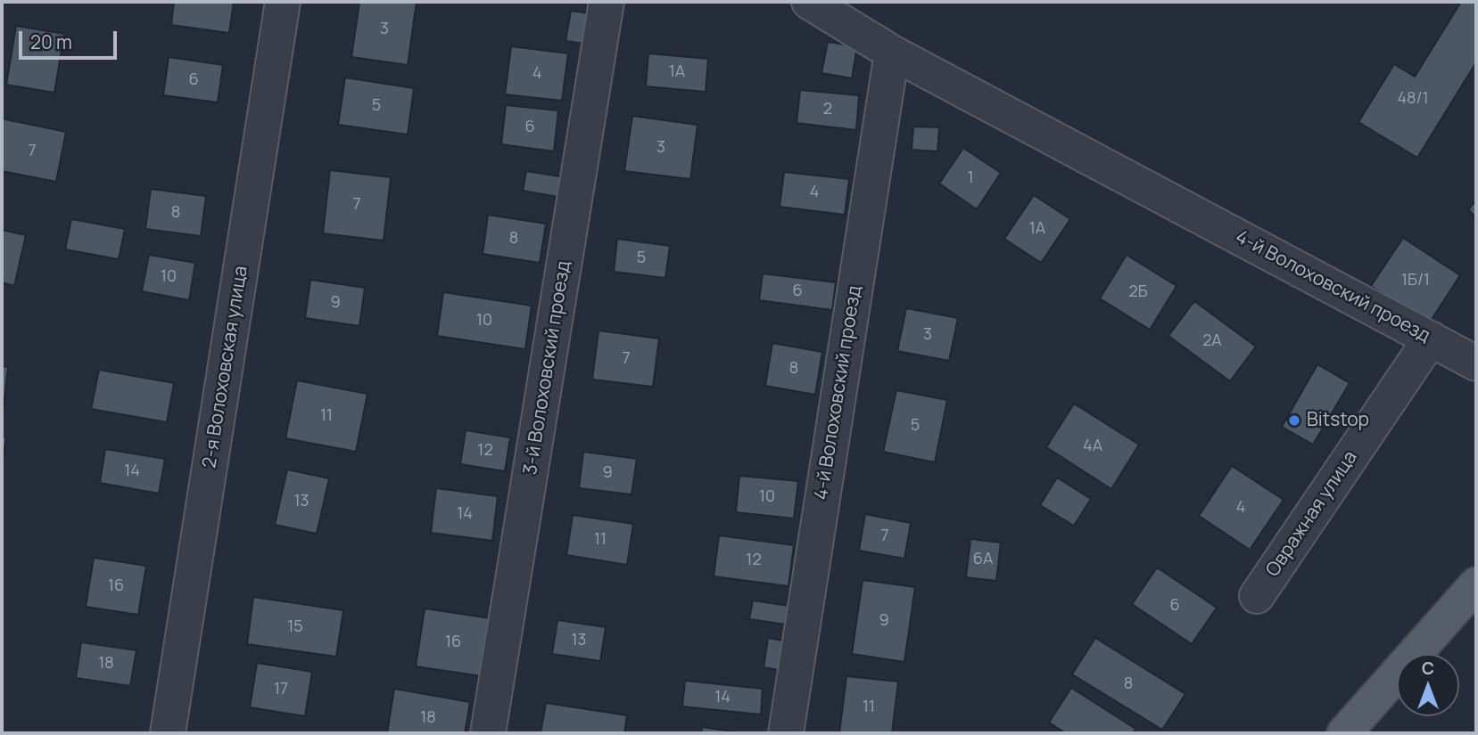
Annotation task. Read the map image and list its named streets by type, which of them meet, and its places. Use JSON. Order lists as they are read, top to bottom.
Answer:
{
  "streets": {
    "street": [
      "4-й Волоховский проезд",
      "2-я Волоховская улица",
      "3-й Волоховский проезд",
      "Овражная улица"
    ]
  },
  "crossings": [
    ["4-й Волоховский проезд", "Овражная улица"]
  ],
  "places": ["Bitstop"],
  "house_numbers": [
    "3",
    "1А",
    "4",
    "6",
    "48/1",
    "5",
    "2",
    "6",
    "3",
    "7",
    "1",
    "4",
    "7",
    "8",
    "1А",
    "8",
    "5",
    "10",
    "1Б/1",
    "6",
    "2Б",
    "9",
    "10",
    "3",
    "2А",
    "7",
    "8",
    "11",
    "5",
    "4А",
    "12",
    "14",
    "9",
    "10",
    "13",
    "4",
    "14",
    "7",
    "11",
    "6А",
    "12",
    "16",
    "6",
    "9",
    "15",
    "13",
    "16",
    "18",
    "8",
    "17",
    "14",
    "11",
    "18"
  ],
  "scale_bar": "20 m",
  "north": "top"
}
